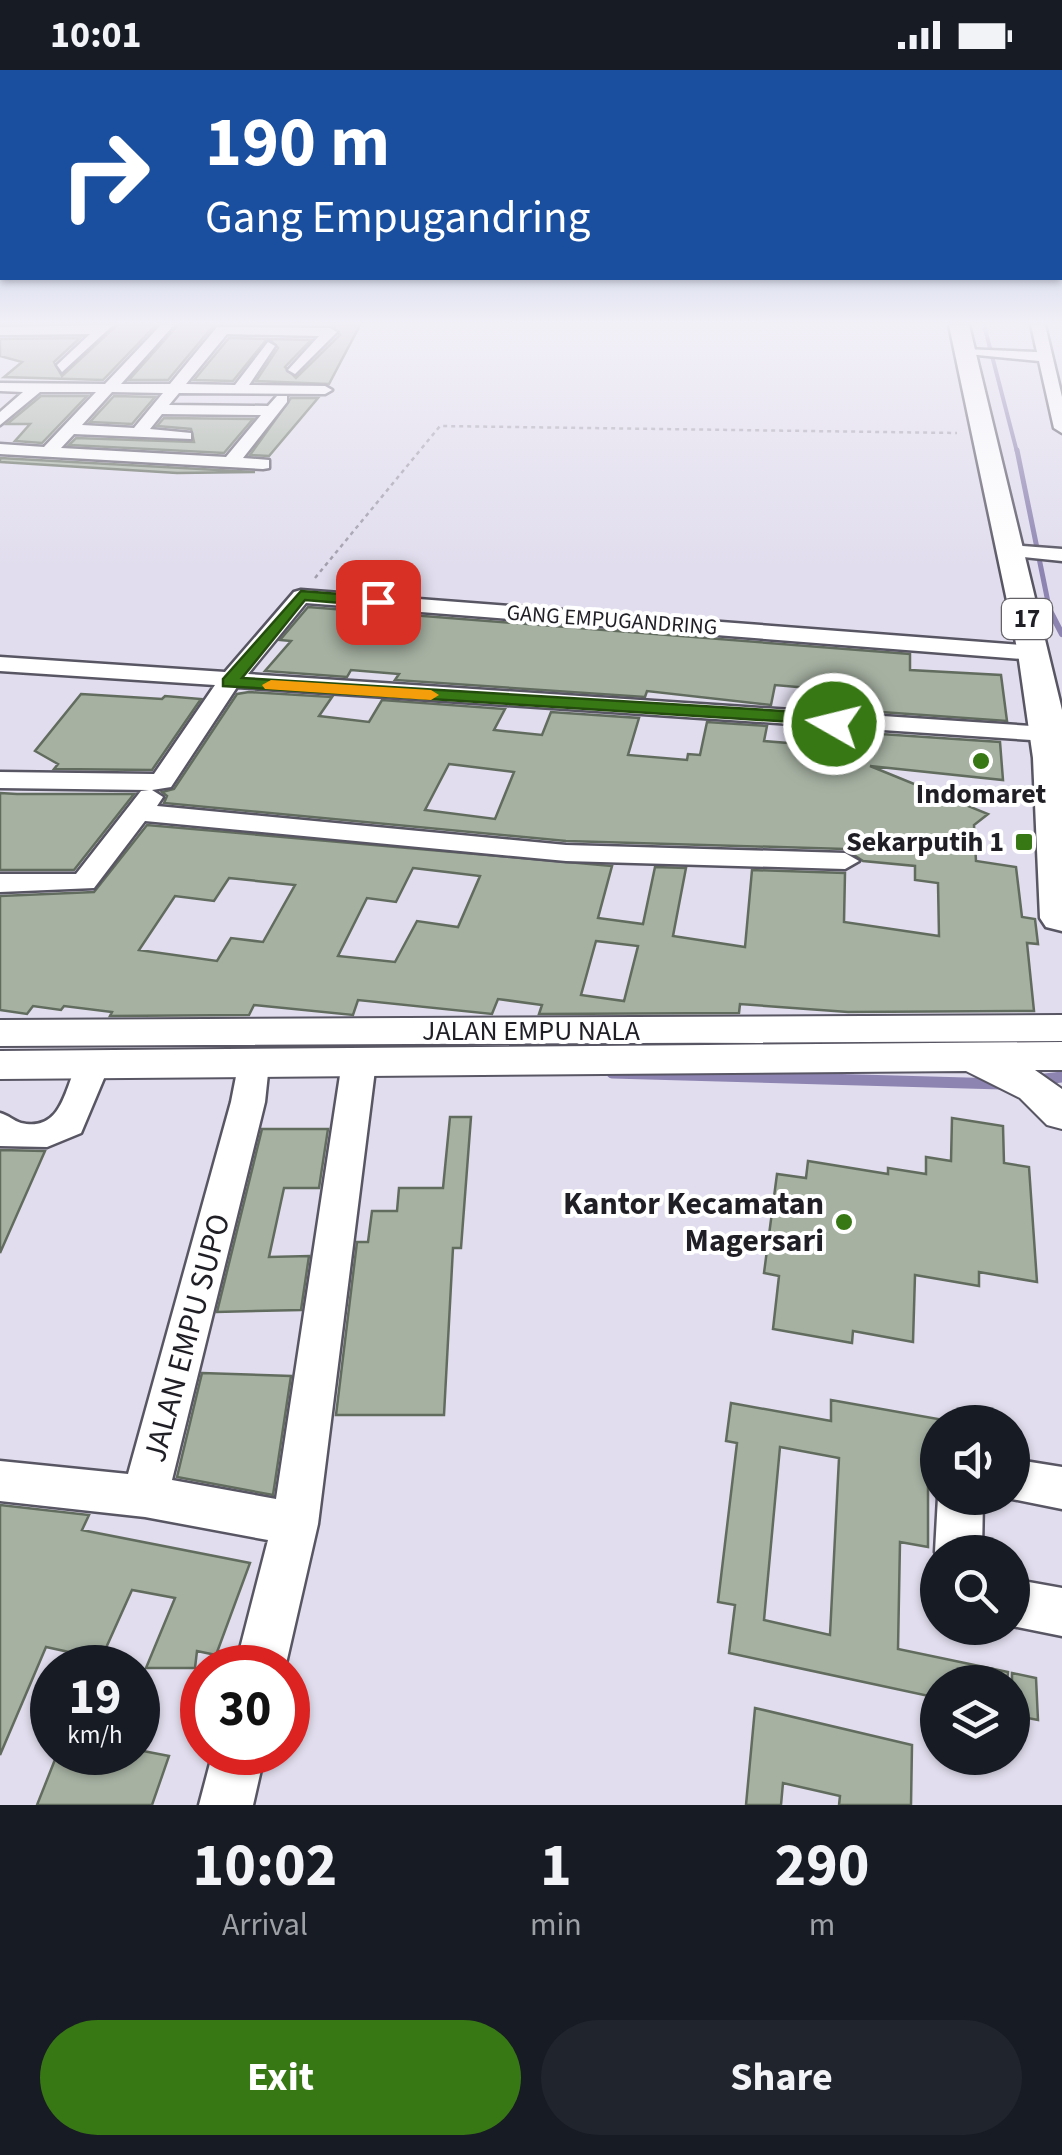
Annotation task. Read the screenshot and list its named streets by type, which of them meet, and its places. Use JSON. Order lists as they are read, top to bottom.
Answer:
{
  "streets": {
    "highway": ["17"],
    "main road": ["JALAN EMPU NALA"],
    "street": ["GANG EMPUGANDRING", "JALAN EMPU SUPO"]
  },
  "crossings": [
    ["17", "GANG EMPUGANDRING"],
    ["JALAN EMPU NALA", "JALAN EMPU SUPO"]
  ],
  "places": {
    "other": ["Indomaret", "Kantor Kecamatan Magersari"],
    "transit": ["Sekarputih 1"]
  },
  "page": {
    "status": "10:01",
    "turn": ["190 m", "Gang Empugandring"],
    "speed": "19 km/h",
    "limit": "30",
    "eta": [
      "10:02",
      "Arrival",
      "1",
      "min",
      "290",
      "m"
    ],
    "buttons": ["Exit", "Share"]
  }
}
